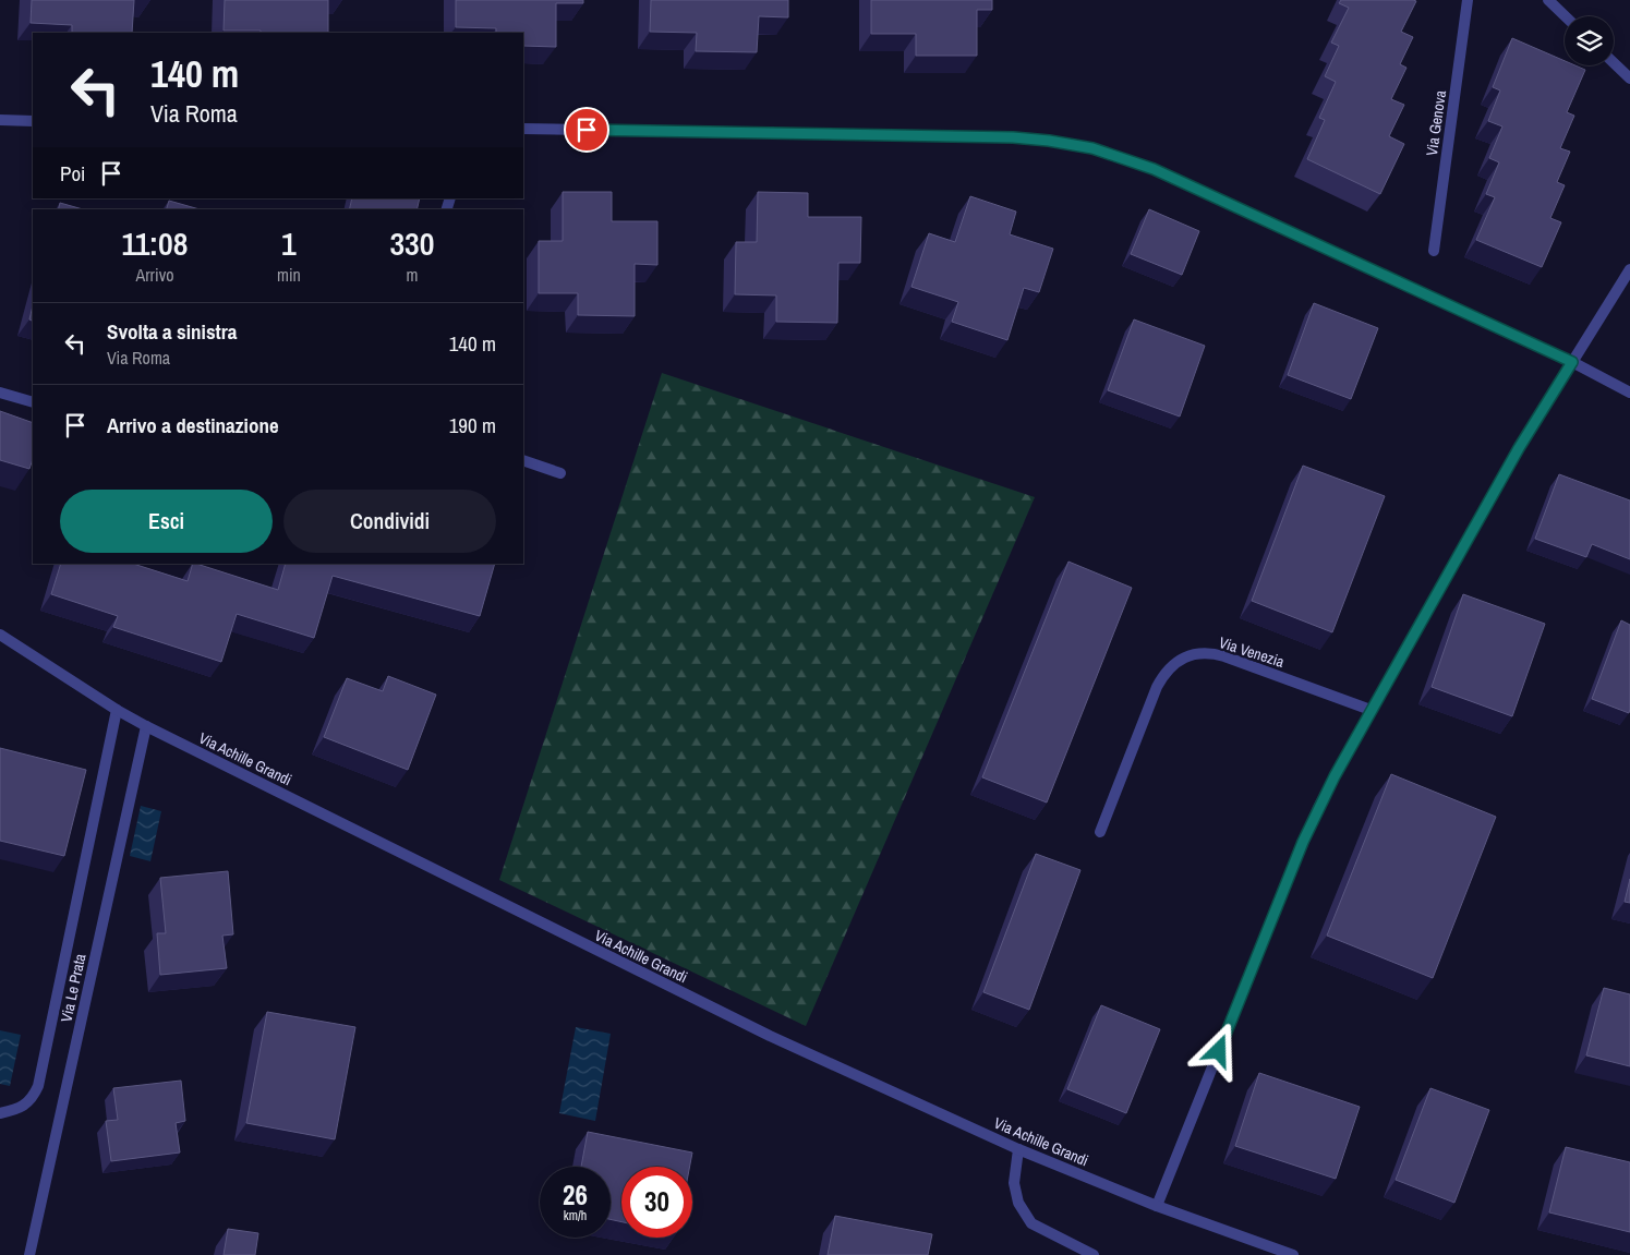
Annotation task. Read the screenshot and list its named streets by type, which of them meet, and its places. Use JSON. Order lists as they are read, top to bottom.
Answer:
{
  "streets": {
    "street": [
      "Via Genova",
      "Via Venezia",
      "Via Achille Grandi",
      "Via Le Prata"
    ]
  },
  "crossings": [
    ["Via Achille Grandi", "Via Le Prata"]
  ],
  "page": {
    "turn": ["140 m", "Via Roma"],
    "then": "Poi",
    "eta": [
      "11:08",
      "Arrivo",
      "1",
      "min",
      "330",
      "m"
    ],
    "list": [
      {
        "name": "Svolta a sinistra",
        "note": "Via Roma",
        "value": "140 m"
      },
      {
        "name": "Arrivo a destinazione",
        "value": "190 m"
      }
    ],
    "buttons": ["Esci", "Condividi"],
    "speed": "26 km/h",
    "limit": "30"
  }
}
